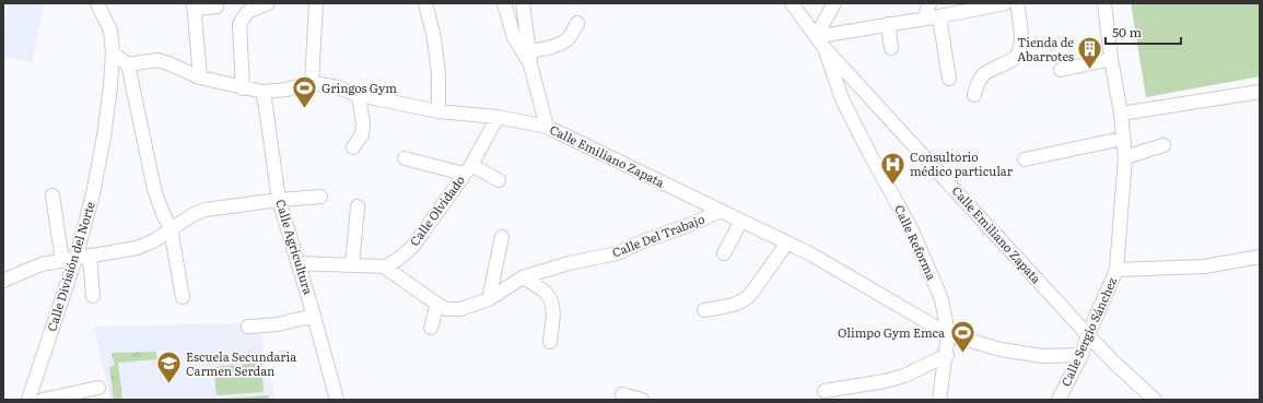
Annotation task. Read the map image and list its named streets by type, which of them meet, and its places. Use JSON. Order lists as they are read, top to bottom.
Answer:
{
  "streets": {
    "street": [
      "Calle Emiliano Zapata",
      "Calle Olvidado",
      "Calle Del Trabajo",
      "Calle Reforma",
      "Calle Agricultura",
      "Calle División del Norte",
      "Calle Sergio Sánchez"
    ]
  },
  "crossings": [
    ["Calle Emiliano Zapata", "Calle Olvidado"],
    ["Calle Emiliano Zapata", "Calle Del Trabajo"],
    ["Calle Emiliano Zapata", "Calle Reforma"],
    ["Calle Emiliano Zapata", "Calle Agricultura"],
    ["Calle Emiliano Zapata", "Calle Sergio Sánchez"],
    ["Calle Olvidado", "Calle Del Trabajo"]
  ],
  "places": {
    "building": ["Tienda de Abarrotes"],
    "sports": ["Gringos Gym", "Olimpo Gym Emca"],
    "hospital": ["Consultorio médico particular"],
    "school or university": ["Escuela Secundaria Carmen Serdan"]
  },
  "scale_bar": "50 m"
}
